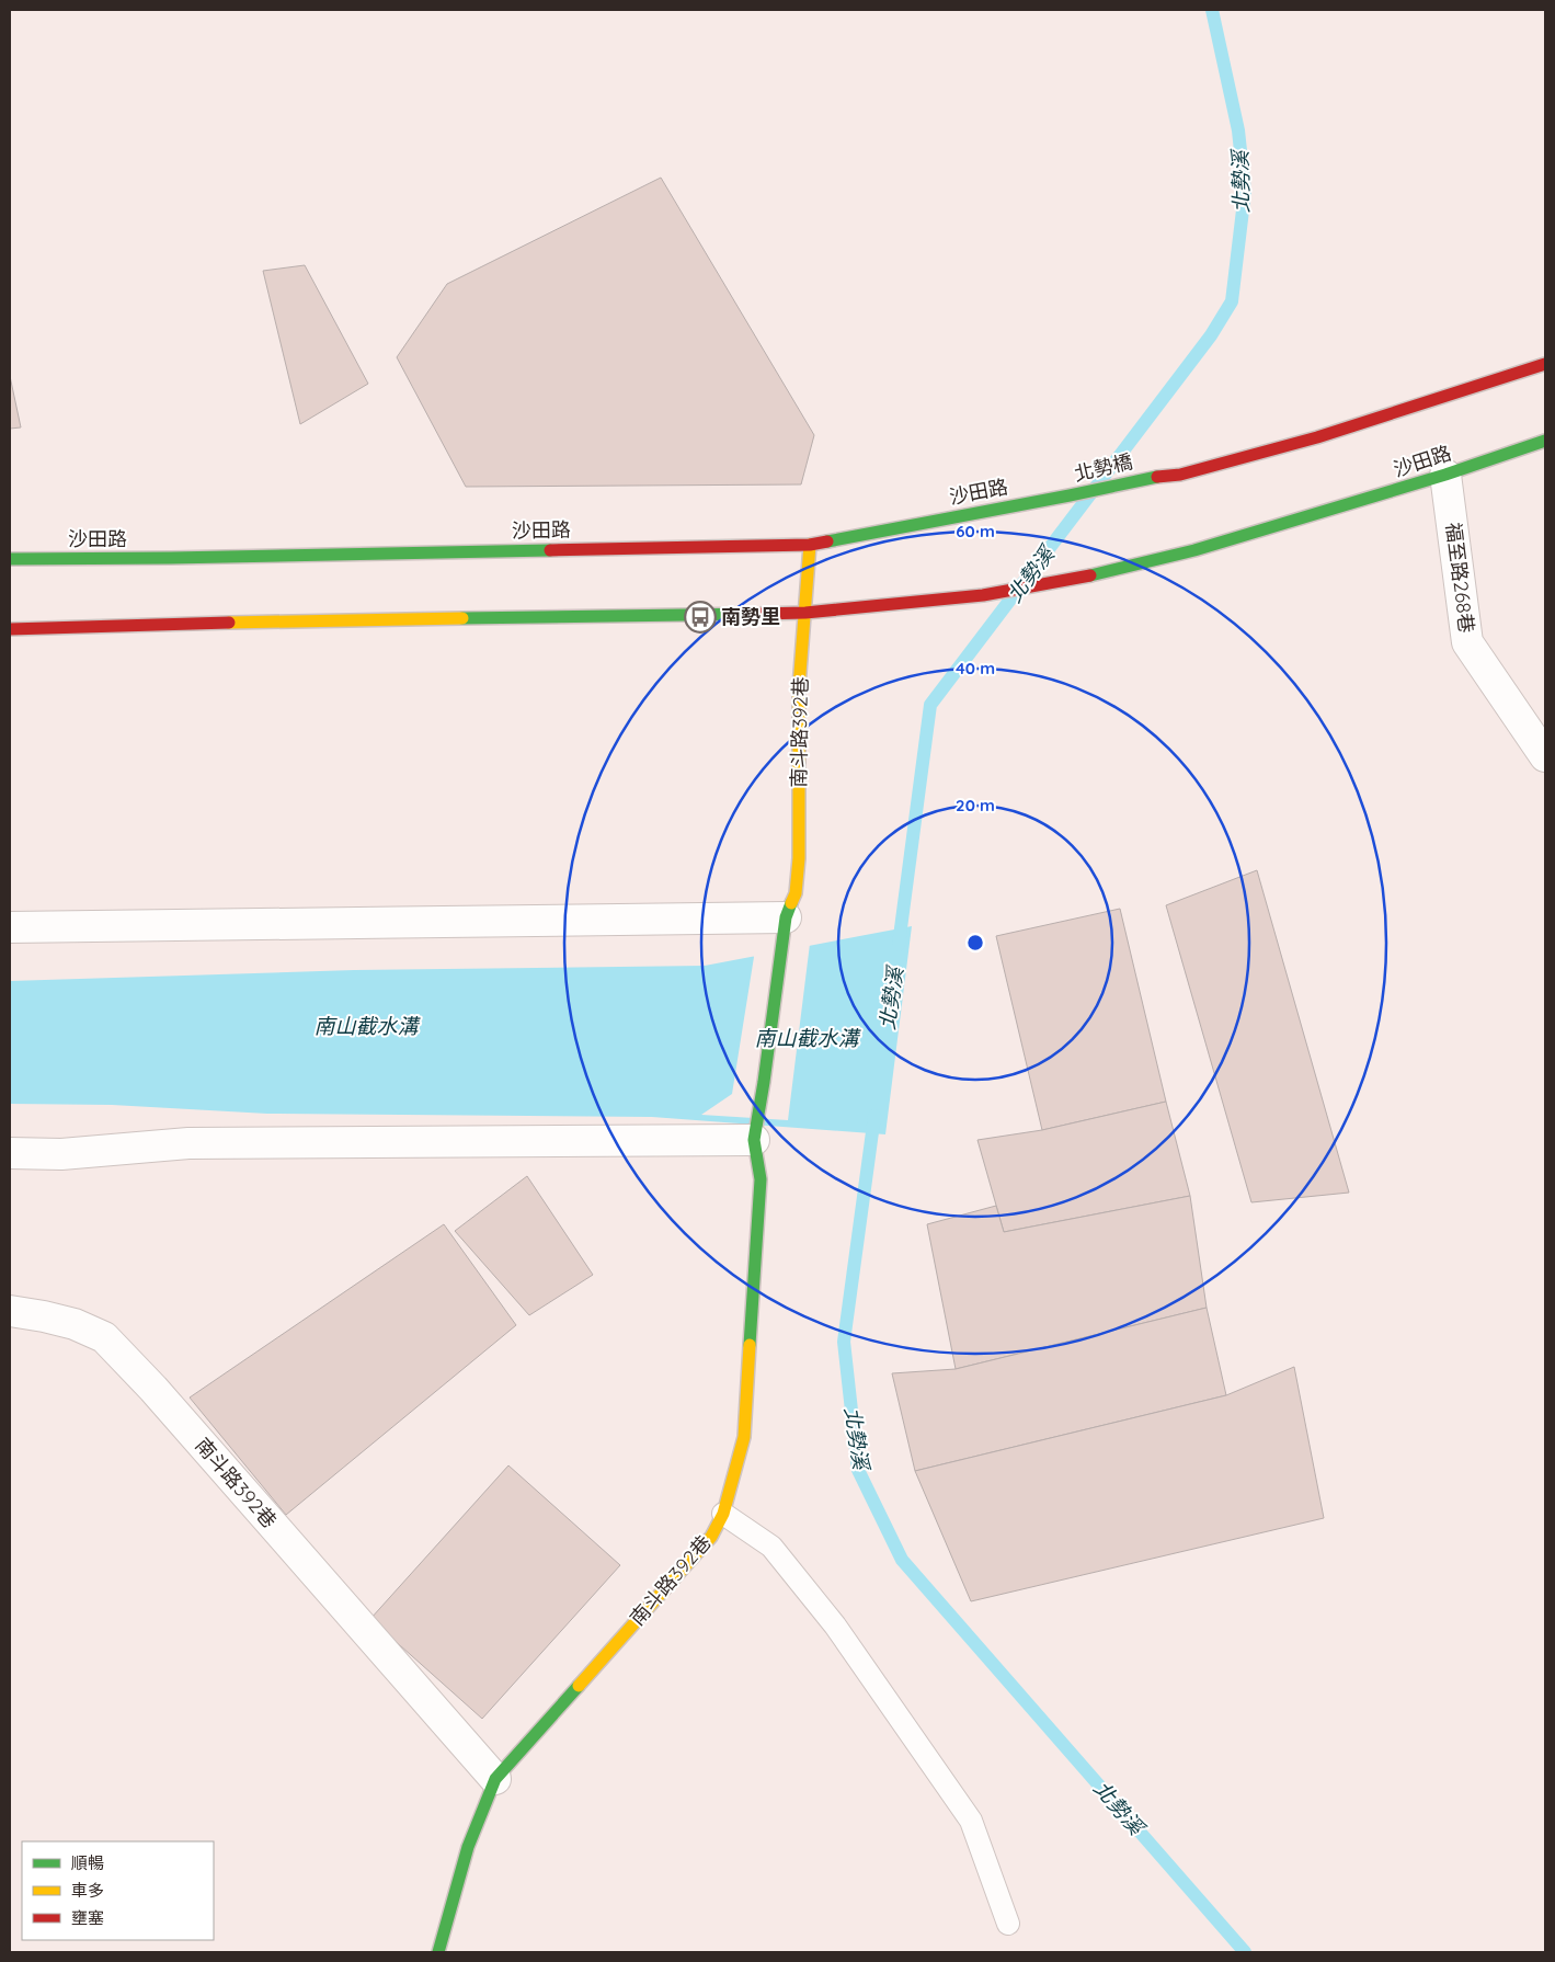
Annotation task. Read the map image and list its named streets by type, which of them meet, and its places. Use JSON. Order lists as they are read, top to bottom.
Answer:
{
  "streets": {
    "street": [
      "沙田路",
      "北勢橋",
      "福至路268巷",
      "南斗路392巷"
    ]
  },
  "crossings": [
    ["沙田路", "北勢橋"],
    ["沙田路", "福至路268巷"],
    ["沙田路", "南斗路392巷"]
  ],
  "water": ["北勢溪", "南山截水溝"],
  "places": {
    "bus stop": ["南勢里"]
  },
  "legend": ["順暢", "車多", "壅塞"],
  "rings": ["60 m", "40 m", "20 m"]
}
